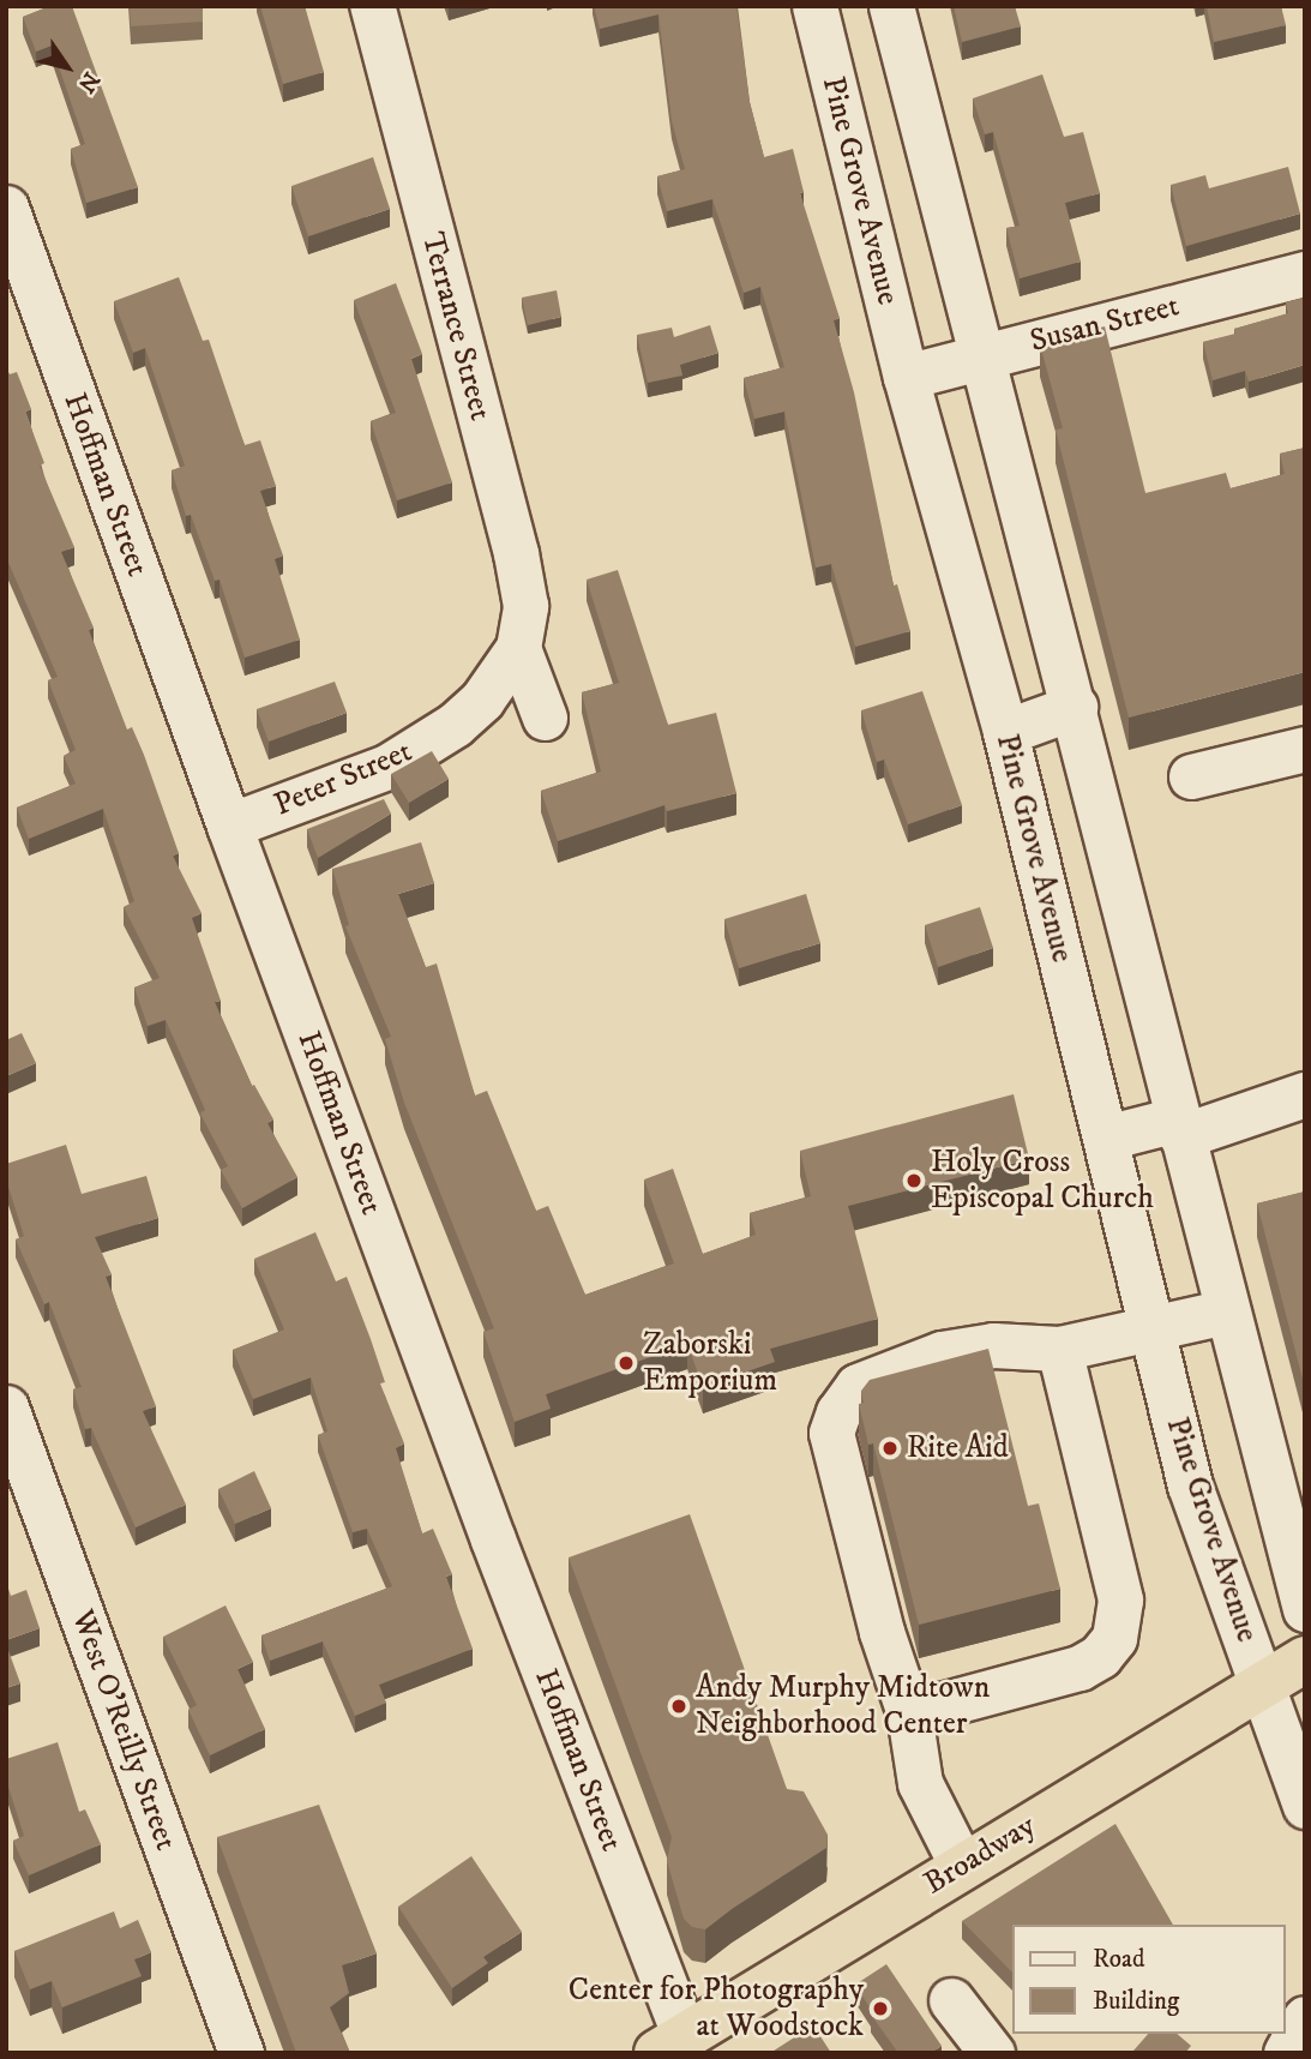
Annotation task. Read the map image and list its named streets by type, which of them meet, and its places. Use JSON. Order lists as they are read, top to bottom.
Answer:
{
  "streets": {
    "highway": ["Broadway"],
    "street": [
      "Pine Grove Avenue",
      "Susan Street",
      "Terrance Street",
      "Hoffman Street",
      "Peter Street",
      "West O'Reilly Street"
    ]
  },
  "crossings": [
    ["Pine Grove Avenue", "Susan Street"],
    ["Pine Grove Avenue", "Broadway"],
    ["Terrance Street", "Peter Street"],
    ["Hoffman Street", "Peter Street"],
    ["Hoffman Street", "Broadway"]
  ],
  "places": [
    "Holy Cross Episcopal Church",
    "Zaborski Emporium",
    "Rite Aid",
    "Andy Murphy Midtown Neighborhood Center",
    "Center for Photography at Woodstock"
  ],
  "legend": ["Road", "Building"],
  "north": "bottom right"
}
